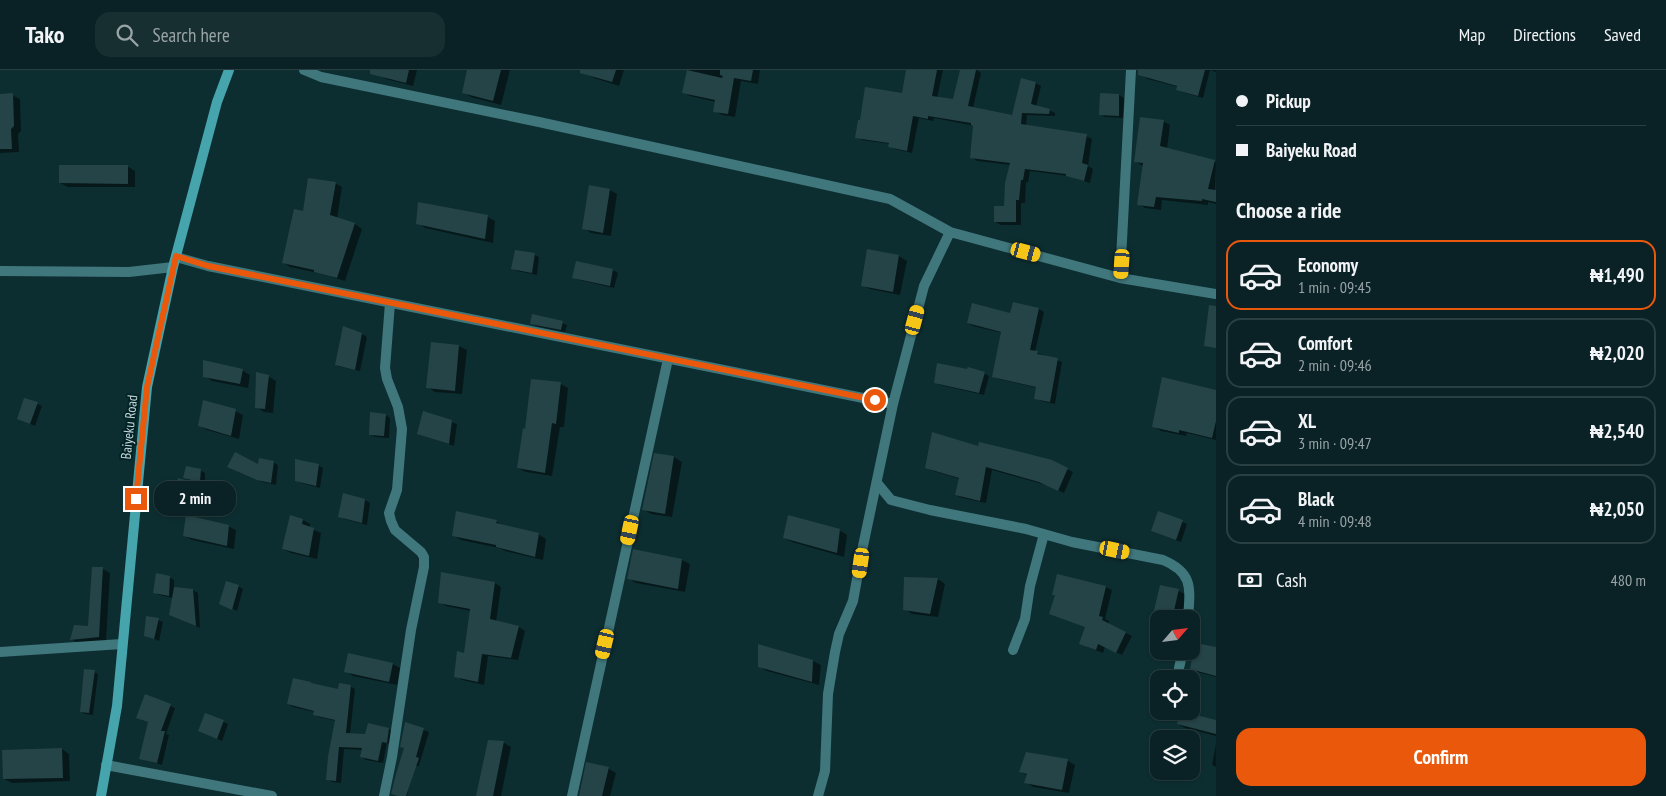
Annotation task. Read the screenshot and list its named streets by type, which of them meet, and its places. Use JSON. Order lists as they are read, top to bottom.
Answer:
{
  "streets": {
    "main road": ["Baiyeku Road"]
  },
  "north": "top right",
  "page": {
    "header": "Tako",
    "search": "Search here",
    "nav": ["Map", "Directions", "Saved"],
    "banner": ["Pickup", "Baiyeku Road"],
    "heading": "Choose a ride",
    "list": [
      {
        "name": "Economy",
        "note": "1 min · 09:45",
        "value": "₦1,490"
      },
      {
        "name": "Comfort",
        "note": "2 min · 09:46",
        "value": "₦2,020"
      },
      {
        "name": "XL",
        "note": "3 min · 09:47",
        "value": "₦2,540"
      },
      {
        "name": "Black",
        "note": "4 min · 09:48",
        "value": "₦2,050"
      }
    ],
    "bubble": "2 min",
    "pay": ["Cash", "480 m"],
    "buttons": "Confirm"
  }
}
